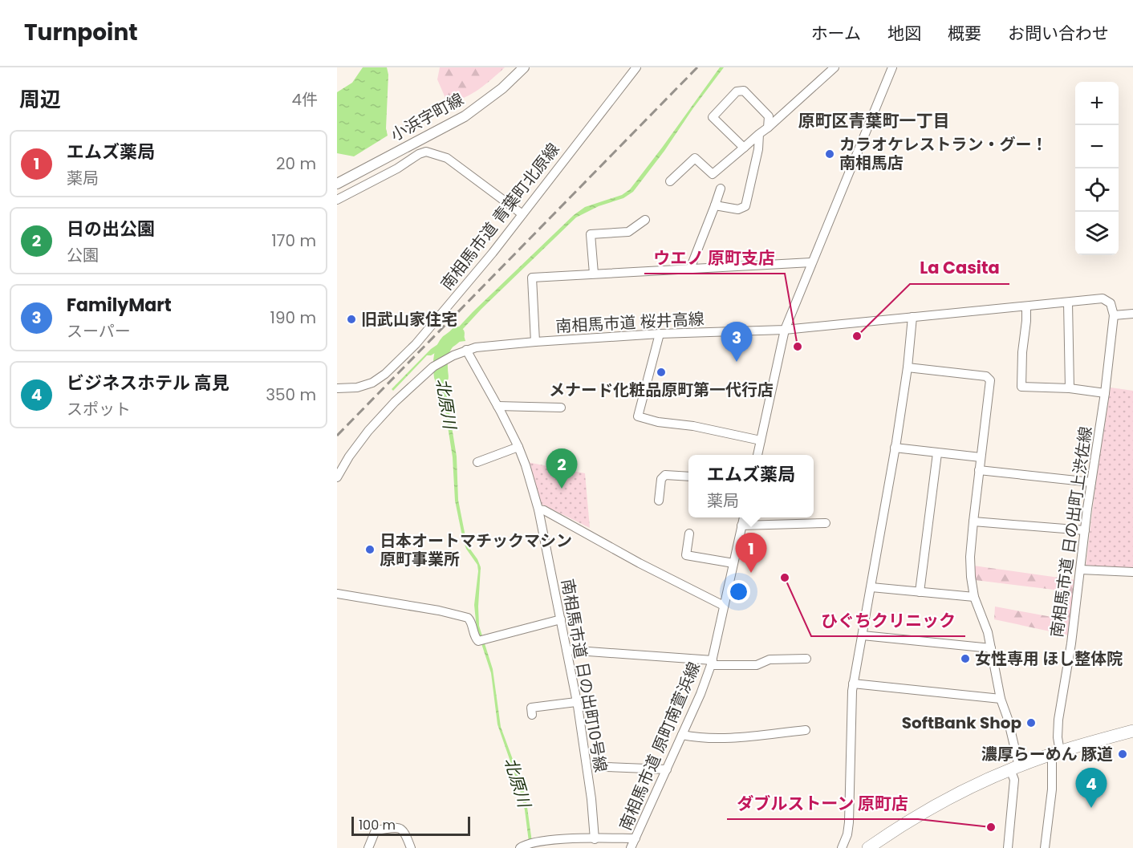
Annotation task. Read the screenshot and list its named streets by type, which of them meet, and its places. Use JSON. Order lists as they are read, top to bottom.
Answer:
{
  "streets": {
    "main road": ["小浜字町線"],
    "street": [
      "南相馬市道 青葉町北原線",
      "南相馬市道 桜井高線",
      "南相馬市道 日の出町上渋佐線",
      "南相馬市道 日の出町10号線",
      "南相馬市道 原町南萱浜線"
    ]
  },
  "crossings": [
    ["南相馬市道 桜井高線", "南相馬市道 日の出町上渋佐線"],
    ["南相馬市道 桜井高線", "南相馬市道 日の出町10号線"]
  ],
  "districts": ["原町区青葉町一丁目"],
  "water": ["北原川"],
  "places": [
    "カラオケレストラン・グー！ 南相馬店",
    "旧武山家住宅",
    "La Casita",
    "ウエノ 原町支店",
    "メナード化粧品原町第一代行店",
    "日本オートマチックマシン 原町事業所",
    "ひぐちクリニック",
    "女性専用 ほし整体院",
    "SoftBank Shop",
    "濃厚らーめん 豚道",
    "ダブルストーン 原町店"
  ],
  "scale_bar": "100 m",
  "page": {
    "header": "Turnpoint",
    "nav": [
      "ホーム",
      "地図",
      "概要",
      "お問い合わせ"
    ],
    "heading": ["周辺", "4件"],
    "map_buttons": ["+", "−"],
    "list": [
      {
        "mark": "1",
        "name": "エムズ薬局",
        "note": "薬局",
        "value": "20 m"
      },
      {
        "mark": "2",
        "name": "日の出公園",
        "note": "公園",
        "value": "170 m"
      },
      {
        "mark": "3",
        "name": "FamilyMart",
        "note": "スーパー",
        "value": "190 m"
      },
      {
        "mark": "4",
        "name": "ビジネスホテル 高見",
        "note": "スポット",
        "value": "350 m"
      }
    ],
    "pins": [
      "3",
      "2",
      "1",
      "4"
    ],
    "popup": ["エムズ薬局", "薬局"],
    "scale": "100 m"
  }
}
